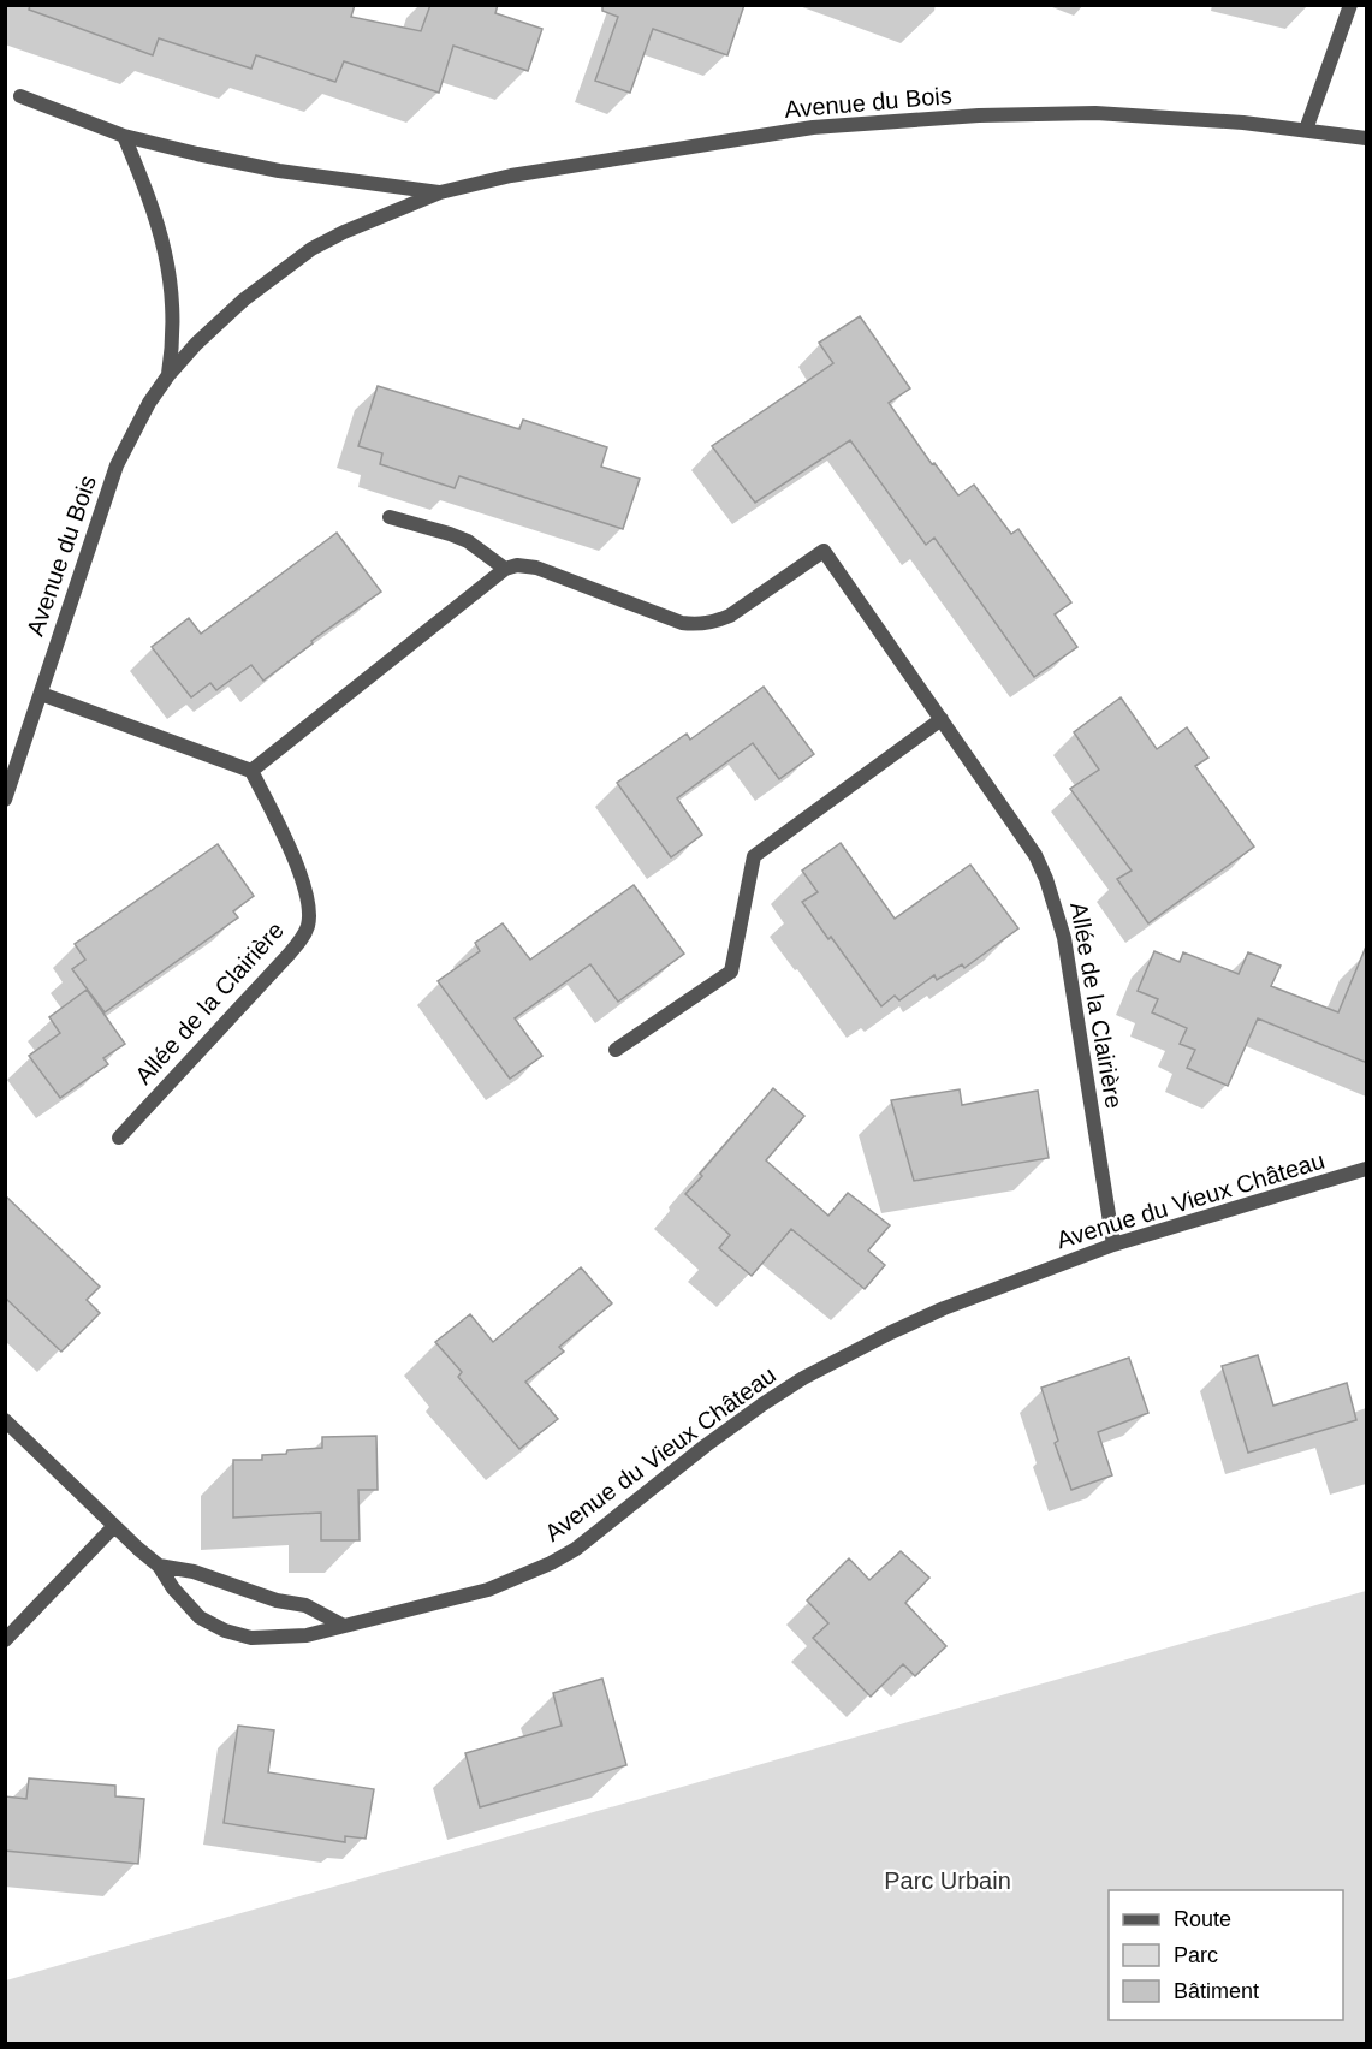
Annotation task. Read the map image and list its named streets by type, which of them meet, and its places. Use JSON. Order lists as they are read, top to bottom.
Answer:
{
  "streets": {
    "street": ["Avenue du Bois", "Allée de la Clairière", "Avenue du Vieux Château"]
  },
  "crossings": [
    ["Allée de la Clairière", "Avenue du Vieux Château"]
  ],
  "parks": ["Parc Urbain"],
  "legend": ["Route", "Parc", "Bâtiment"]
}
